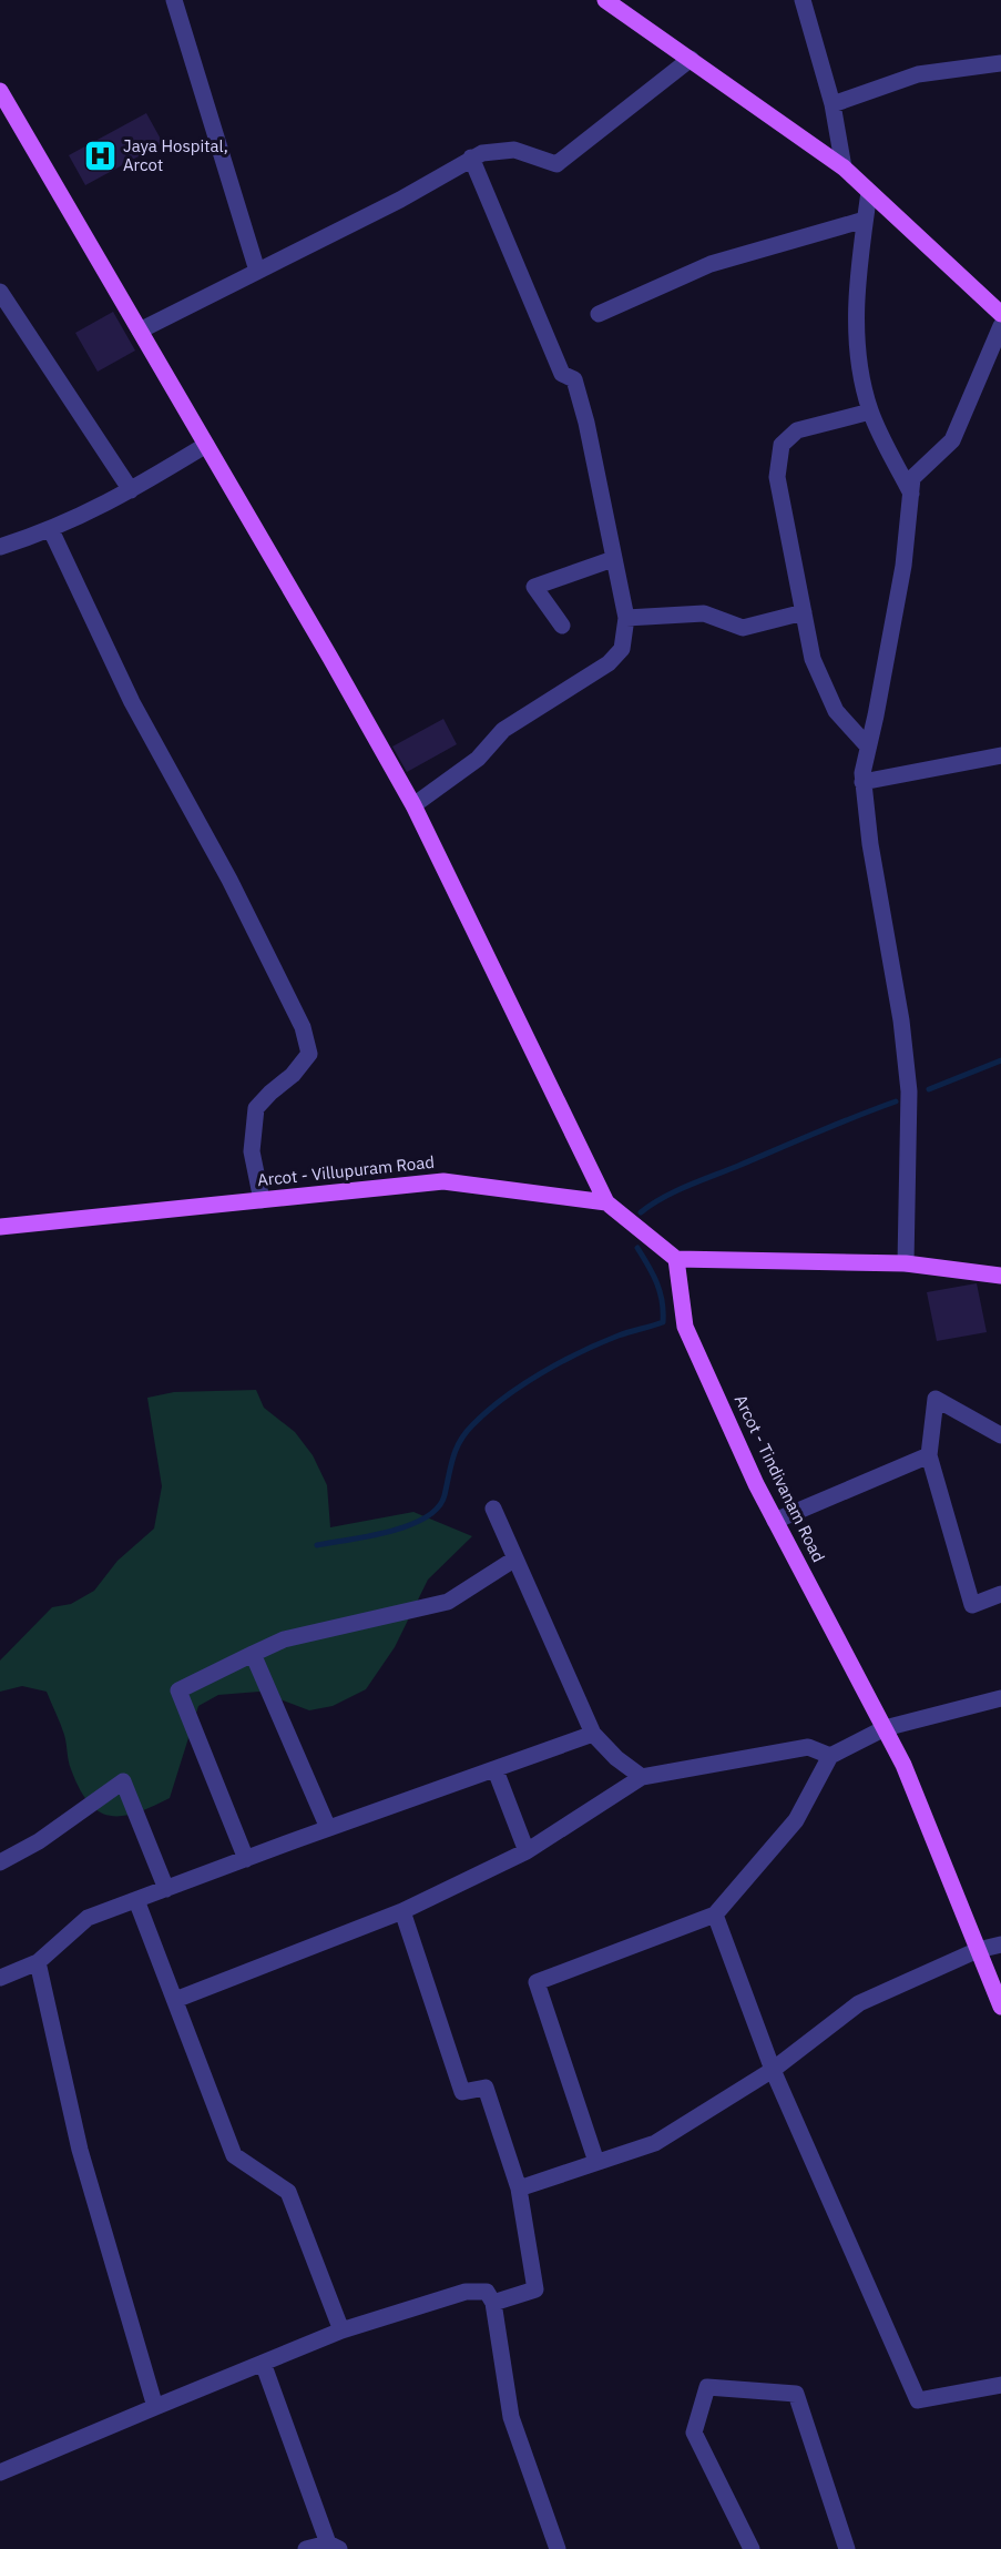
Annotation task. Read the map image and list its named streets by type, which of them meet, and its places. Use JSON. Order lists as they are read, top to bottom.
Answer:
{
  "streets": {
    "main road": ["Arcot - Villupuram Road", "Arcot - Tindivanam Road"]
  },
  "places": {
    "hospital": ["Jaya Hospital, Arcot"]
  }
}
